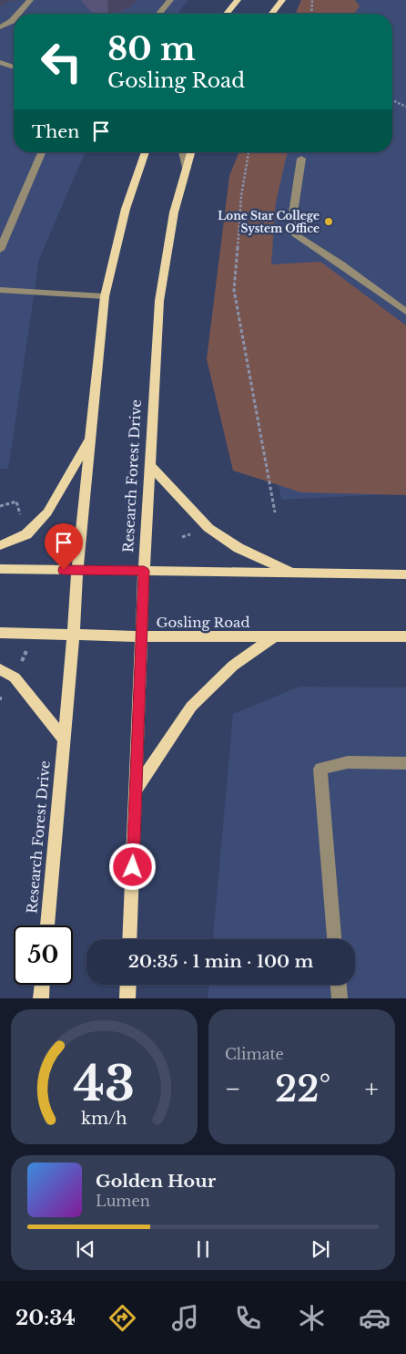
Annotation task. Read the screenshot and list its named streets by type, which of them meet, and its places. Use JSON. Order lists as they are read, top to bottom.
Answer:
{
  "streets": {
    "main road": ["Research Forest Drive", "Gosling Road"]
  },
  "crossings": [
    ["Research Forest Drive", "Gosling Road"]
  ],
  "places": ["Lone Star College System Office"],
  "page": {
    "turn": ["80 m", "Gosling Road"],
    "then": "Then",
    "limit": "50",
    "trip": "20:35 · 1 min · 100 m",
    "tile": "Climate",
    "heat": ["−", "22°", "+"],
    "song": ["Golden Hour", "Lumen"],
    "tabs": "20:34",
    "gauge": ["43", "km/h"]
  }
}
